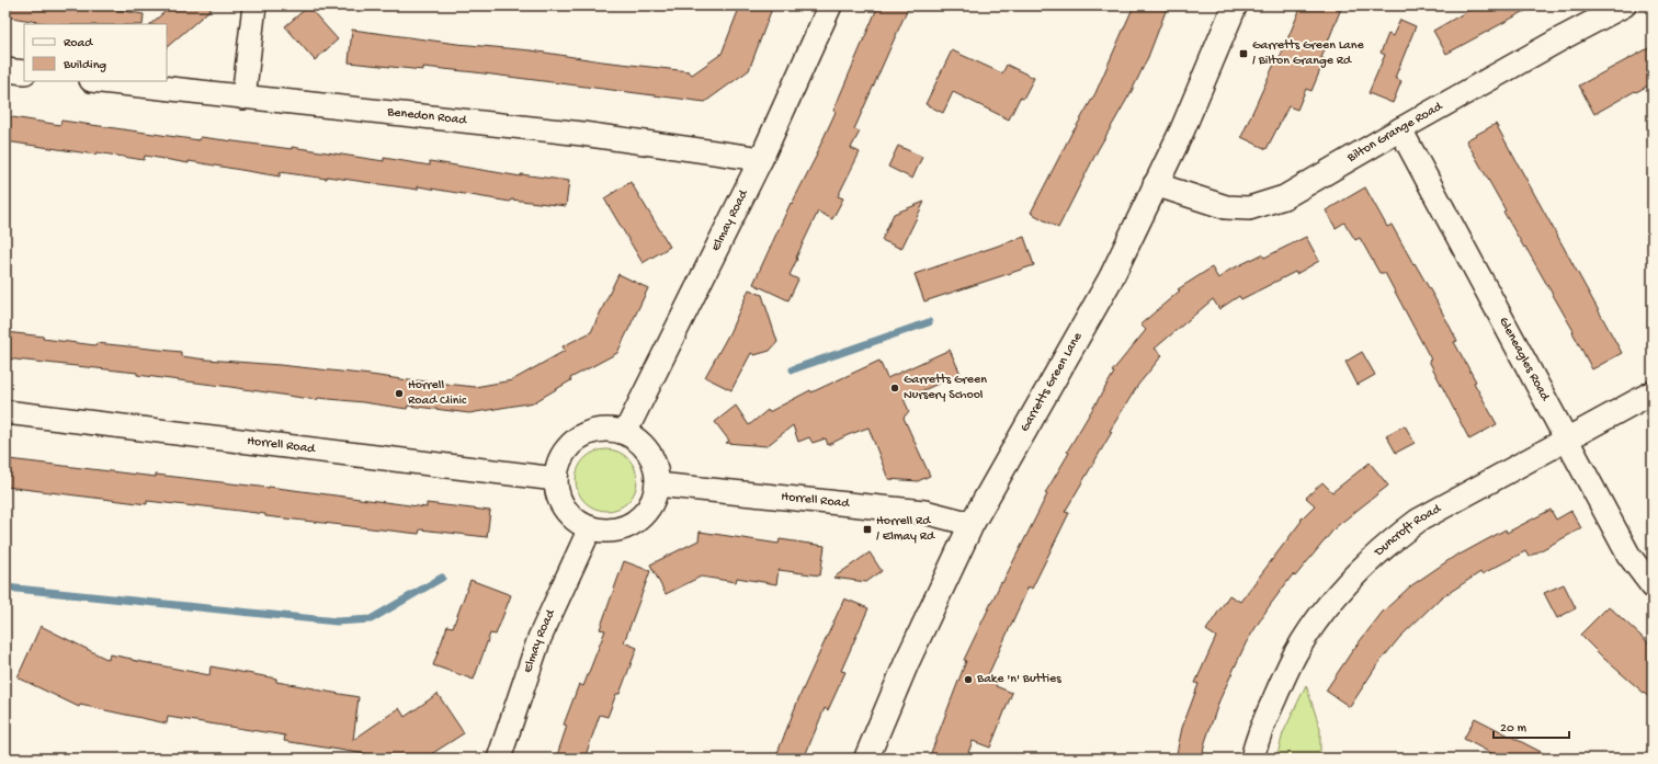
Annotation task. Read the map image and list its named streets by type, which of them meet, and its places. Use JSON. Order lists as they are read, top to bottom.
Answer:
{
  "streets": {
    "street": [
      "Benedon Road",
      "Bilton Grange Road",
      "Elmay Road",
      "Gleneagles Road",
      "Garretts Green Lane",
      "Horrell Road",
      "Duncroft Road"
    ]
  },
  "crossings": [
    ["Benedon Road", "Elmay Road"],
    ["Bilton Grange Road", "Gleneagles Road"],
    ["Bilton Grange Road", "Garretts Green Lane"],
    ["Elmay Road", "Horrell Road"],
    ["Gleneagles Road", "Duncroft Road"],
    ["Garretts Green Lane", "Horrell Road"]
  ],
  "places": {
    "transit": ["Garretts Green Lane / Bilton Grange Rd", "Horrell Rd / Elmay Rd"],
    "other": ["Garretts Green Nursery School", "Horrell Road Clinic", "Bake 'n' Butties"]
  },
  "legend": ["Road", "Building"],
  "scale_bar": "20 m"
}
